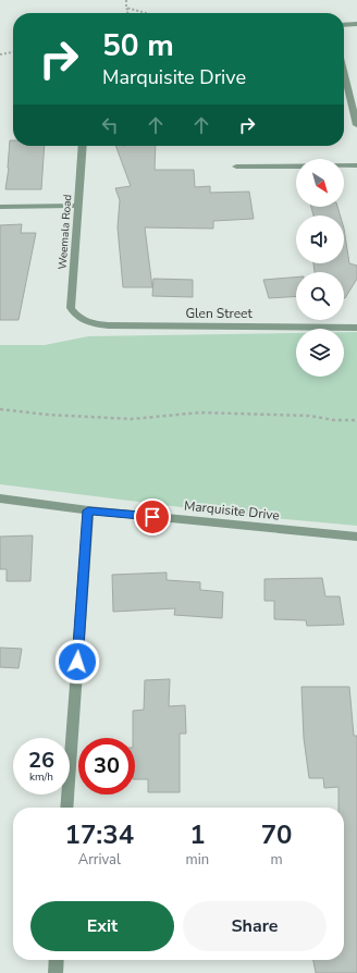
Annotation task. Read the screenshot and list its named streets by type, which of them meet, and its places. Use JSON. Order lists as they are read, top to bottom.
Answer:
{
  "streets": {
    "street": ["Weemala Road", "Glen Street", "Marquisite Drive"]
  },
  "crossings": [
    ["Weemala Road", "Glen Street"]
  ],
  "north": "bottom right",
  "page": {
    "turn": ["50 m", "Marquisite Drive"],
    "speed": "26 km/h",
    "limit": "30",
    "eta": [
      "17:34",
      "Arrival",
      "1",
      "min",
      "70",
      "m"
    ],
    "buttons": ["Exit", "Share"]
  }
}
